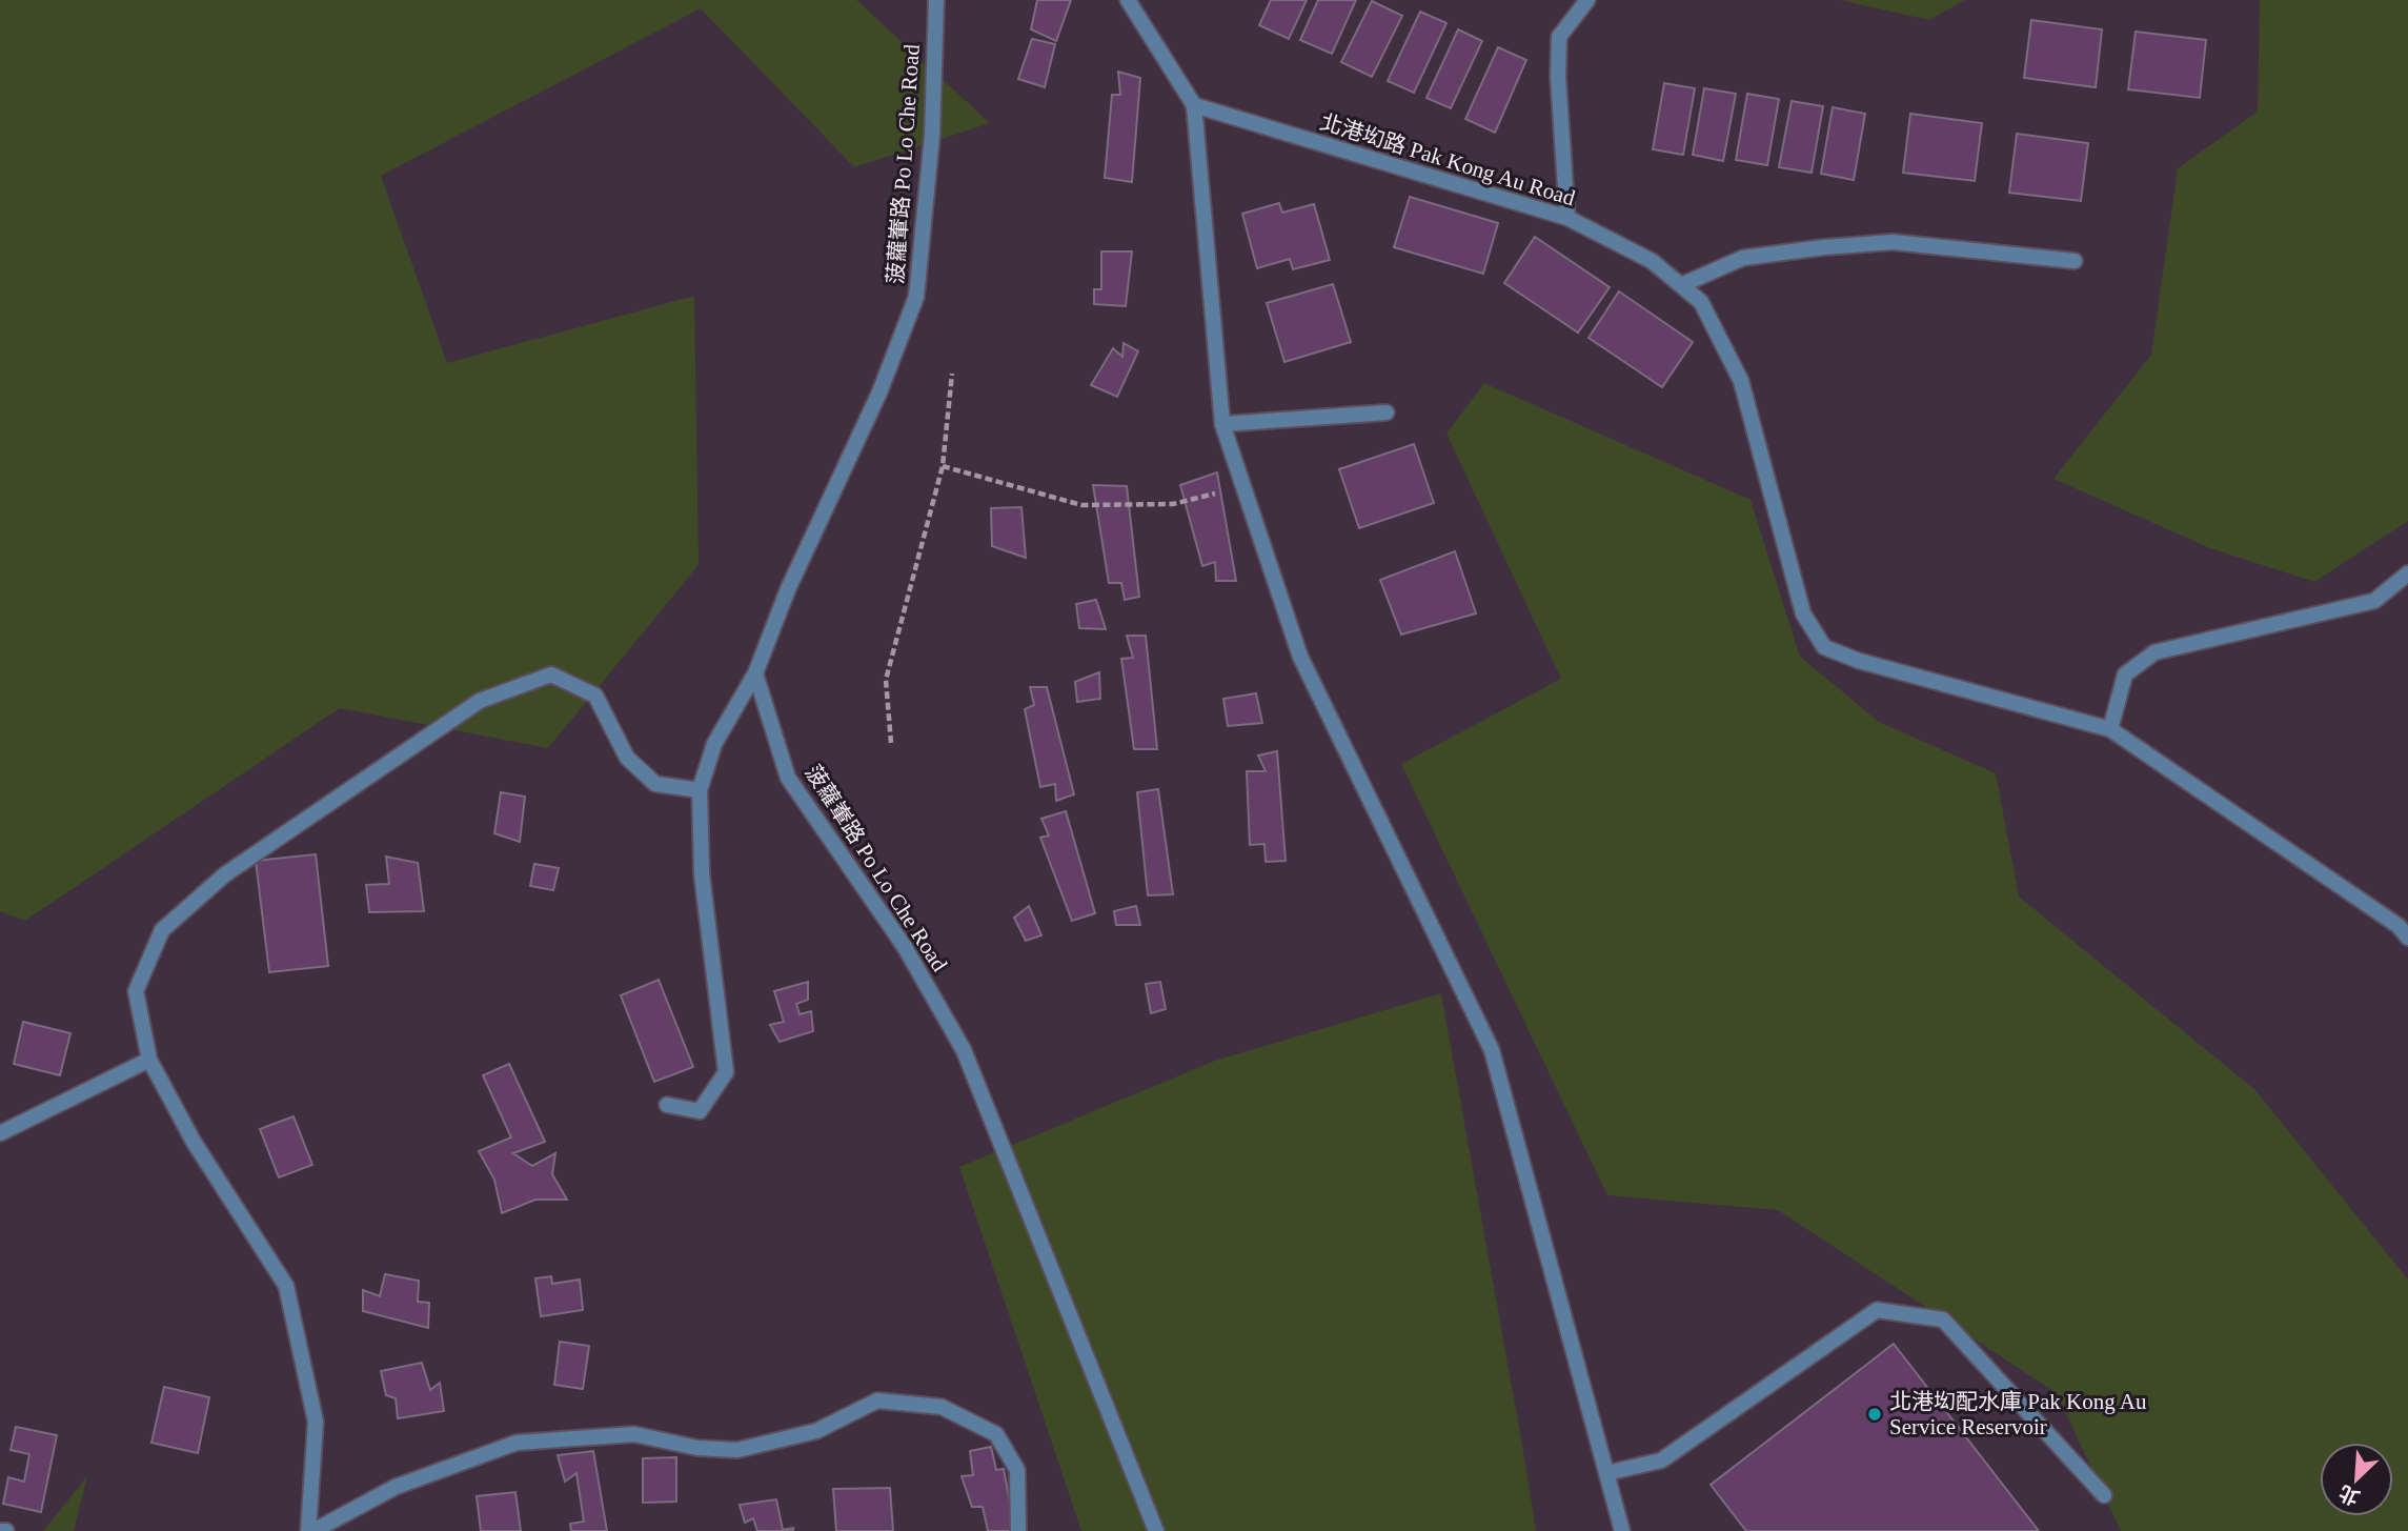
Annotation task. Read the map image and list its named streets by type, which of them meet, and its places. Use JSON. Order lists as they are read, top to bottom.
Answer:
{
  "streets": {
    "street": ["北港㘭路 Pak Kong Au Road", "菠蘿輋路 Po Lo Che Road"]
  },
  "places": ["北港㘭配水庫 Pak Kong Au Service Reservoir"],
  "north": "bottom left"
}
